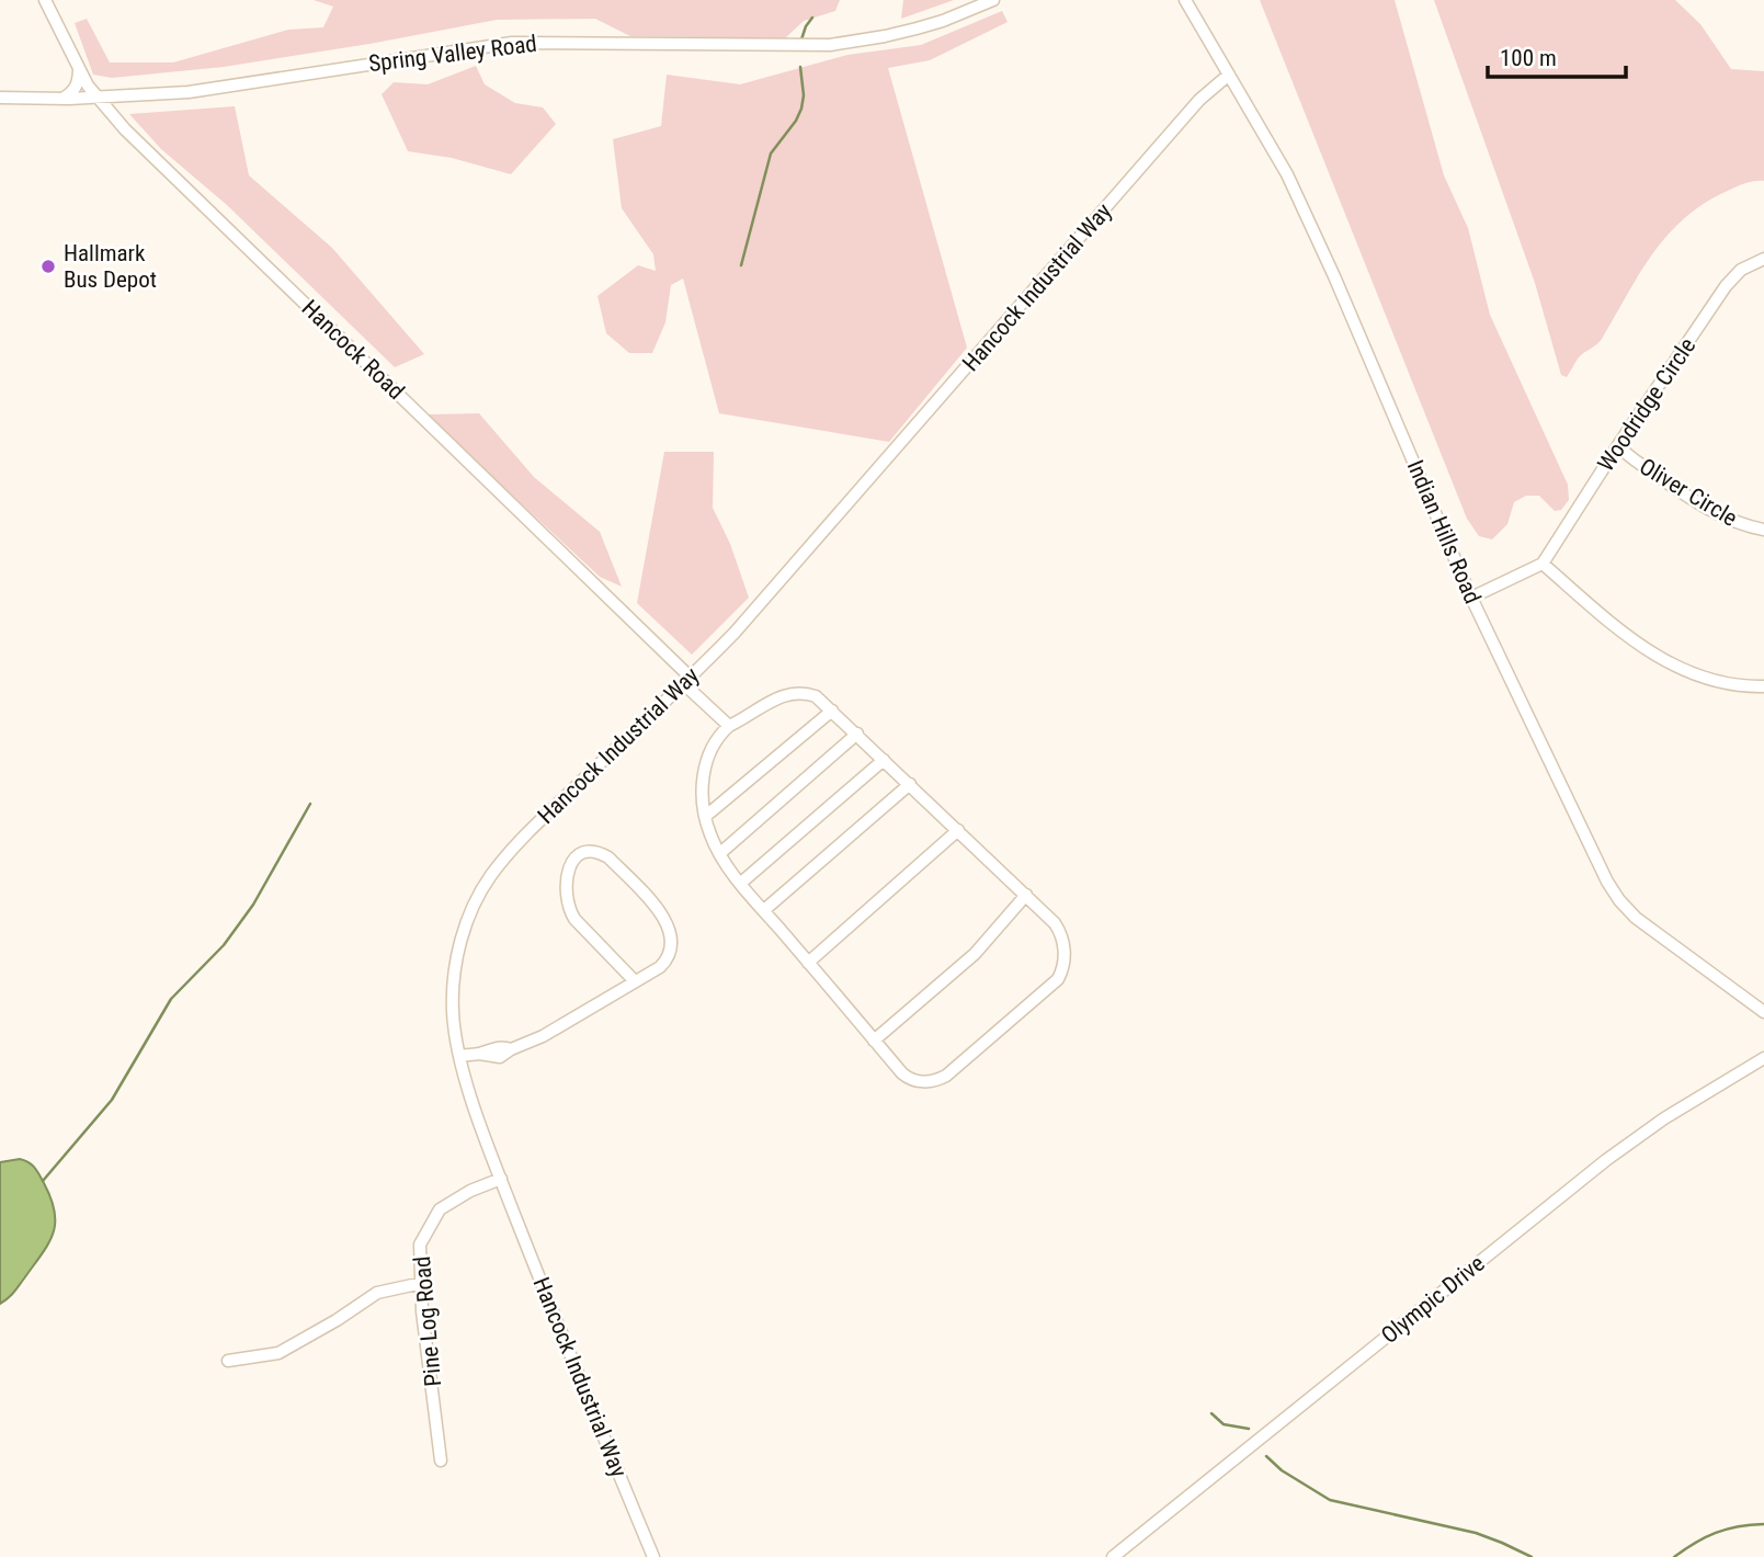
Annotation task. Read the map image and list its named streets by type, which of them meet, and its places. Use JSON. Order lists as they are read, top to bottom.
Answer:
{
  "streets": {
    "street": [
      "Spring Valley Road",
      "Hancock Industrial Way",
      "Hancock Road",
      "Woodridge Circle",
      "Oliver Circle",
      "Indian Hills Road",
      "Olympic Drive",
      "Pine Log Road"
    ]
  },
  "crossings": [
    ["Spring Valley Road", "Hancock Road"],
    ["Hancock Industrial Way", "Hancock Road"],
    ["Hancock Industrial Way", "Indian Hills Road"],
    ["Hancock Industrial Way", "Pine Log Road"],
    ["Woodridge Circle", "Oliver Circle"]
  ],
  "places": ["Hallmark Bus Depot"],
  "scale_bar": "100 m"
}
